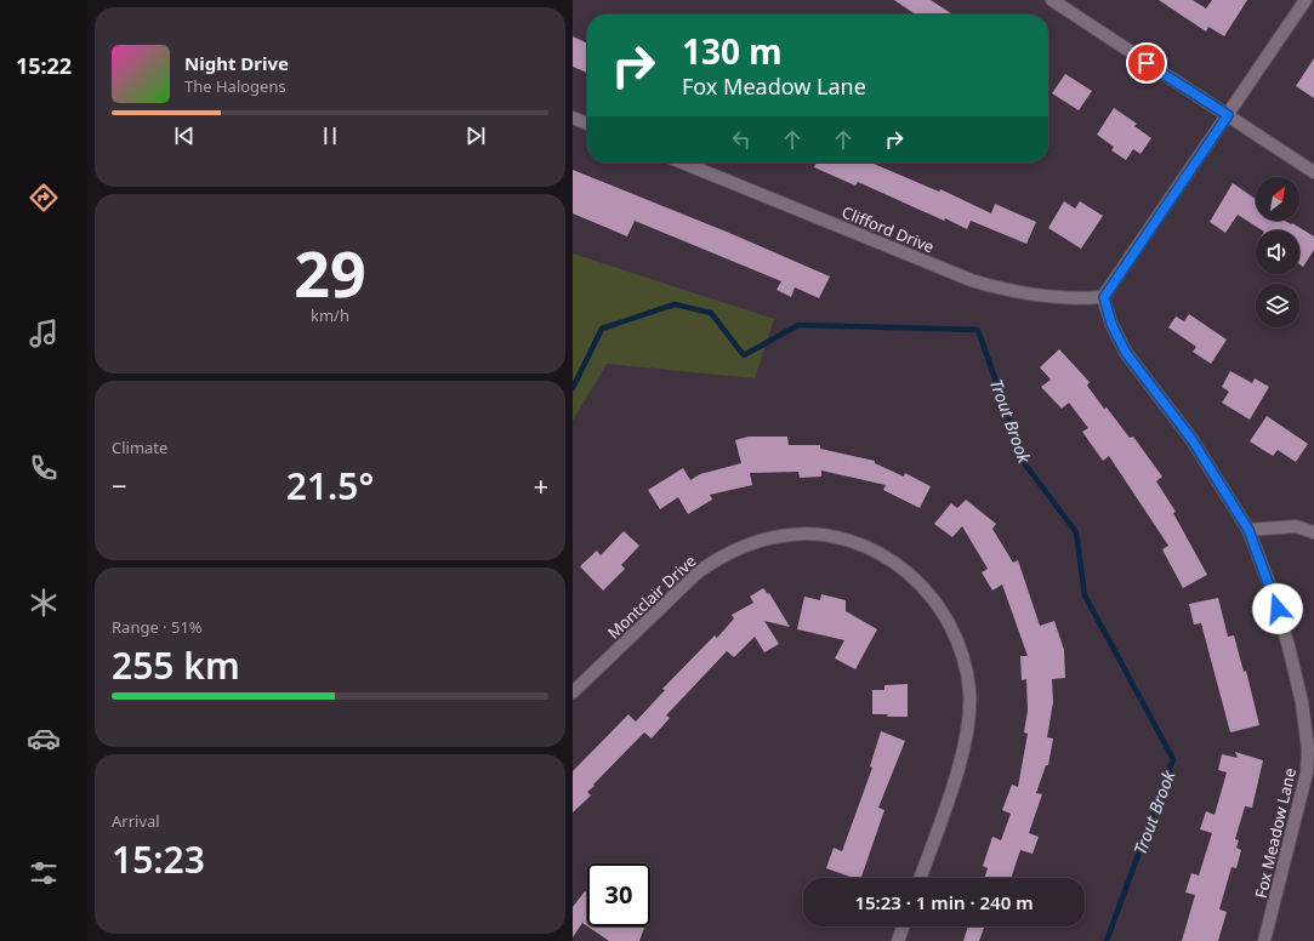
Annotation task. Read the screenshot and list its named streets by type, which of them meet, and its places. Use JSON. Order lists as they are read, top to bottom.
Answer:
{
  "streets": {
    "street": ["Clifford Drive", "Montclair Drive", "Fox Meadow Lane"]
  },
  "crossings": [
    ["Clifford Drive", "Fox Meadow Lane"]
  ],
  "water": ["Trout Brook"],
  "north": "top right",
  "page": {
    "tabs": "15:22",
    "turn": ["130 m", "Fox Meadow Lane"],
    "song": ["Night Drive", "The Halogens"],
    "tile": [
      ["29", "km/h"],
      "Climate",
      ["Range · 51%", "255 km"],
      ["Arrival", "15:23"]
    ],
    "heat": ["−", "21.5°", "+"],
    "limit": "30",
    "trip": "15:23 · 1 min · 240 m"
  }
}
